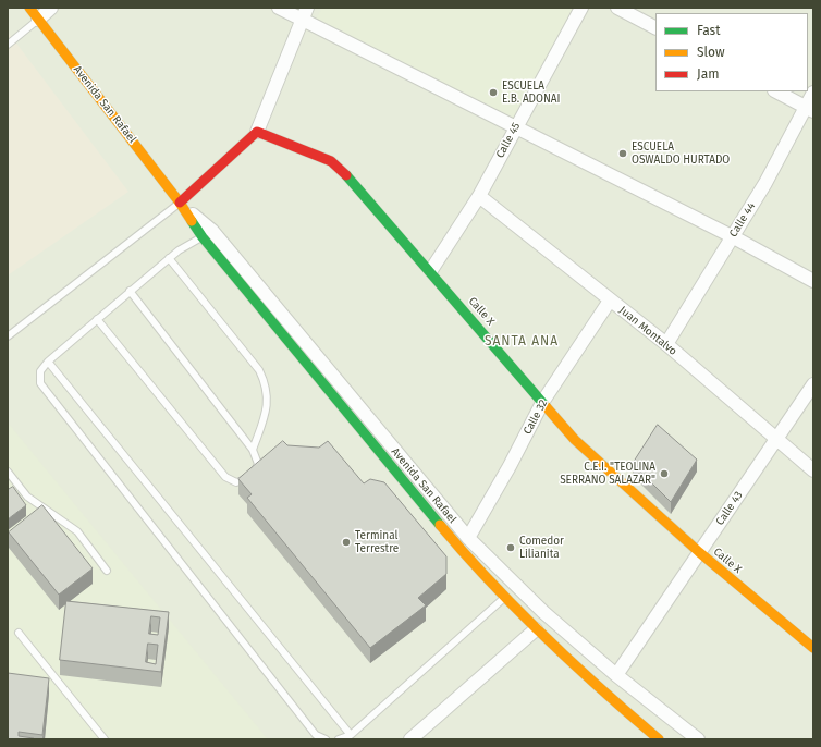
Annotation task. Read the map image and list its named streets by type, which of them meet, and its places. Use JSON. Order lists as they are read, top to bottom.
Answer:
{
  "streets": {
    "street": [
      "Avenida San Rafael",
      "Calle 45",
      "Calle 44",
      "Calle X",
      "Juan Montalvo",
      "Calle 32",
      "Calle 43"
    ]
  },
  "crossings": [
    ["Avenida San Rafael", "Calle 32"],
    ["Avenida San Rafael", "Calle 43"],
    ["Calle 45", "Calle X"],
    ["Calle 45", "Juan Montalvo"],
    ["Calle 44", "Juan Montalvo"],
    ["Calle X", "Calle 32"],
    ["Calle X", "Calle 43"],
    ["Juan Montalvo", "Calle 32"],
    ["Juan Montalvo", "Calle 43"]
  ],
  "districts": ["SANTA ANA"],
  "places": [
    "ESCUELA E.B. ADONAI",
    "ESCUELA OSWALDO HURTADO",
    "C.E.I. \"TEOLINA SERRANO SALAZAR\"",
    "Terminal Terrestre",
    "Comedor Lilianita"
  ],
  "legend": ["Fast", "Slow", "Jam"]
}
